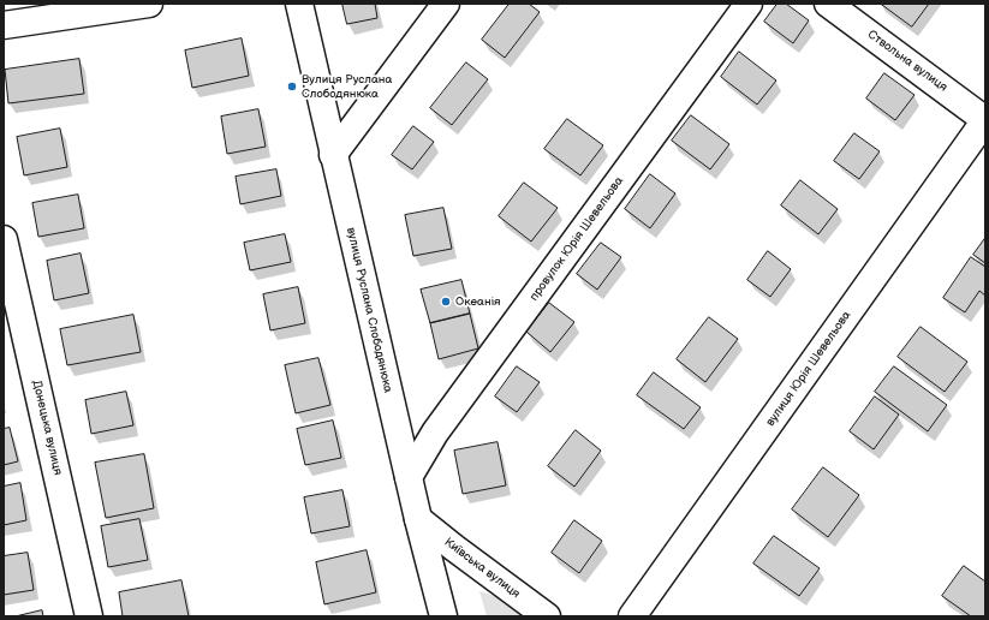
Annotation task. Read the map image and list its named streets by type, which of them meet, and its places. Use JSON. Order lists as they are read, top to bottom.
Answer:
{
  "streets": {
    "street": [
      "Ствольна вулиця",
      "провулок Юрія Шевельова",
      "вулиця Руслана Слободянюка",
      "вулиця Юрія Шевельова",
      "Донецька вулиця",
      "Київська вулиця"
    ]
  },
  "crossings": [
    ["Ствольна вулиця", "вулиця Юрія Шевельова"],
    ["провулок Юрія Шевельова", "вулиця Руслана Слободянюка"],
    ["вулиця Руслана Слободянюка", "Київська вулиця"]
  ],
  "places": ["Вулиця Руслана Слободянюка", "Океанія"]
}
